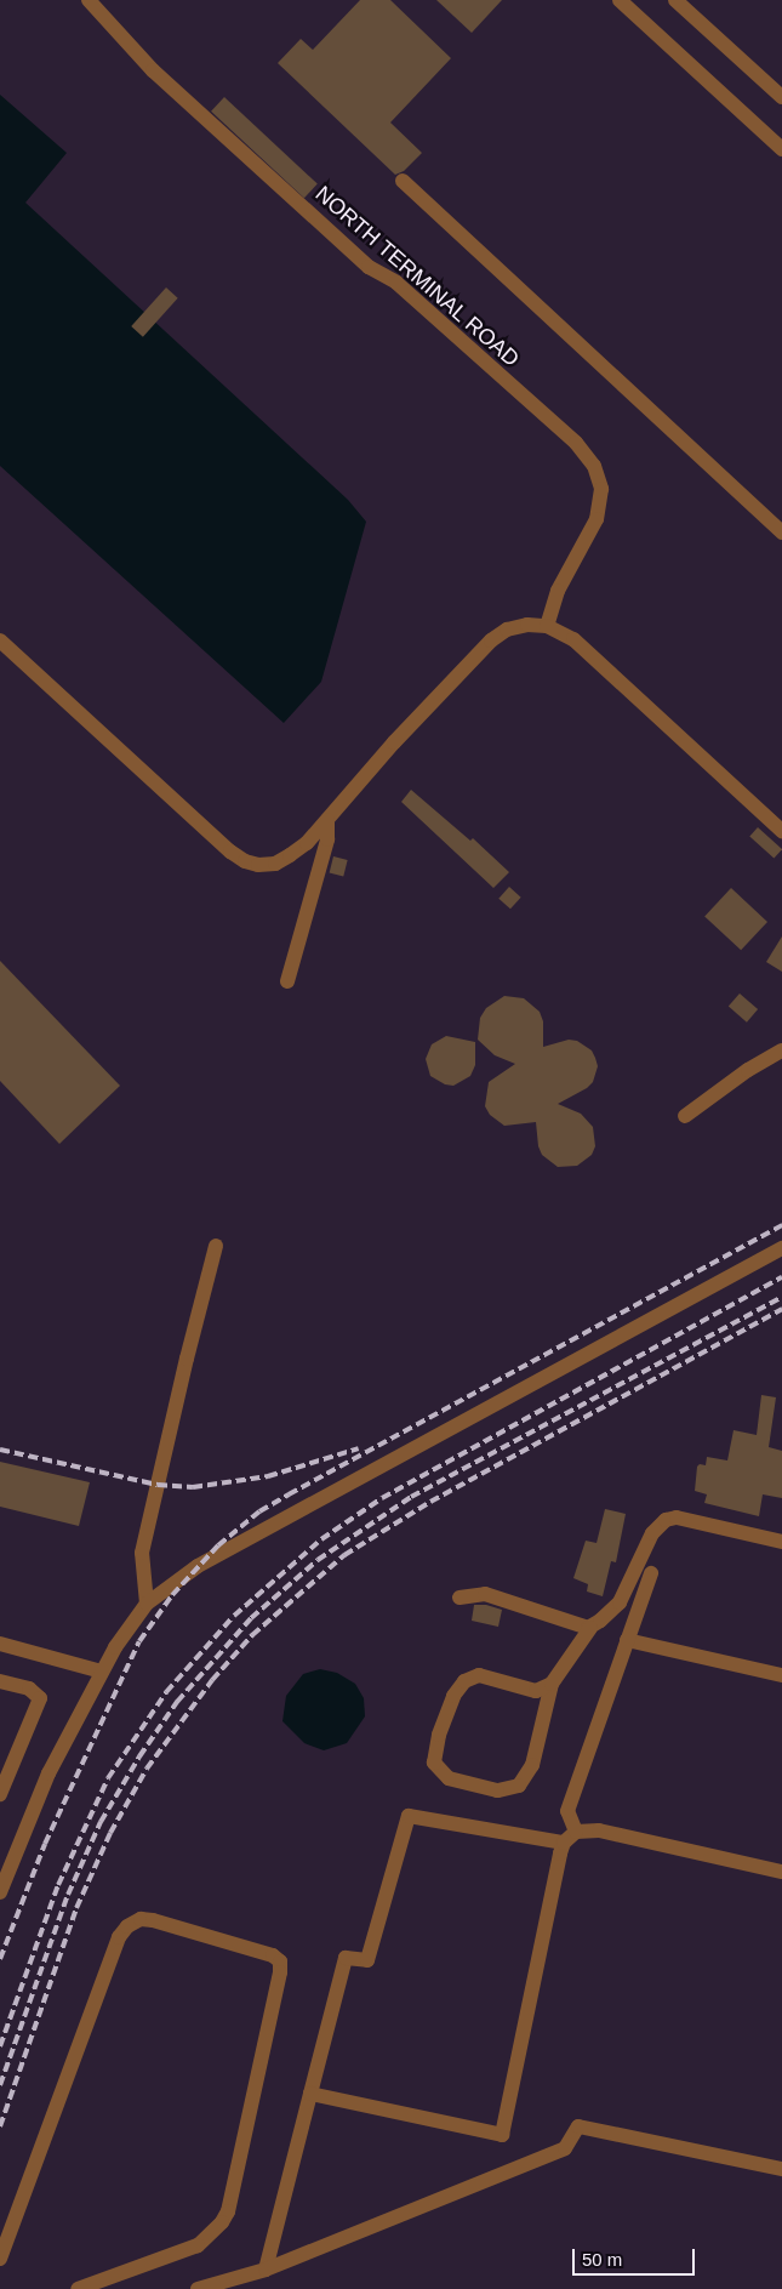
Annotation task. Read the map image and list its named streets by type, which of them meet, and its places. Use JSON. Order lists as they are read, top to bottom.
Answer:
{
  "streets": {
    "street": ["NORTH TERMINAL ROAD"]
  },
  "scale_bar": "50 m"
}
